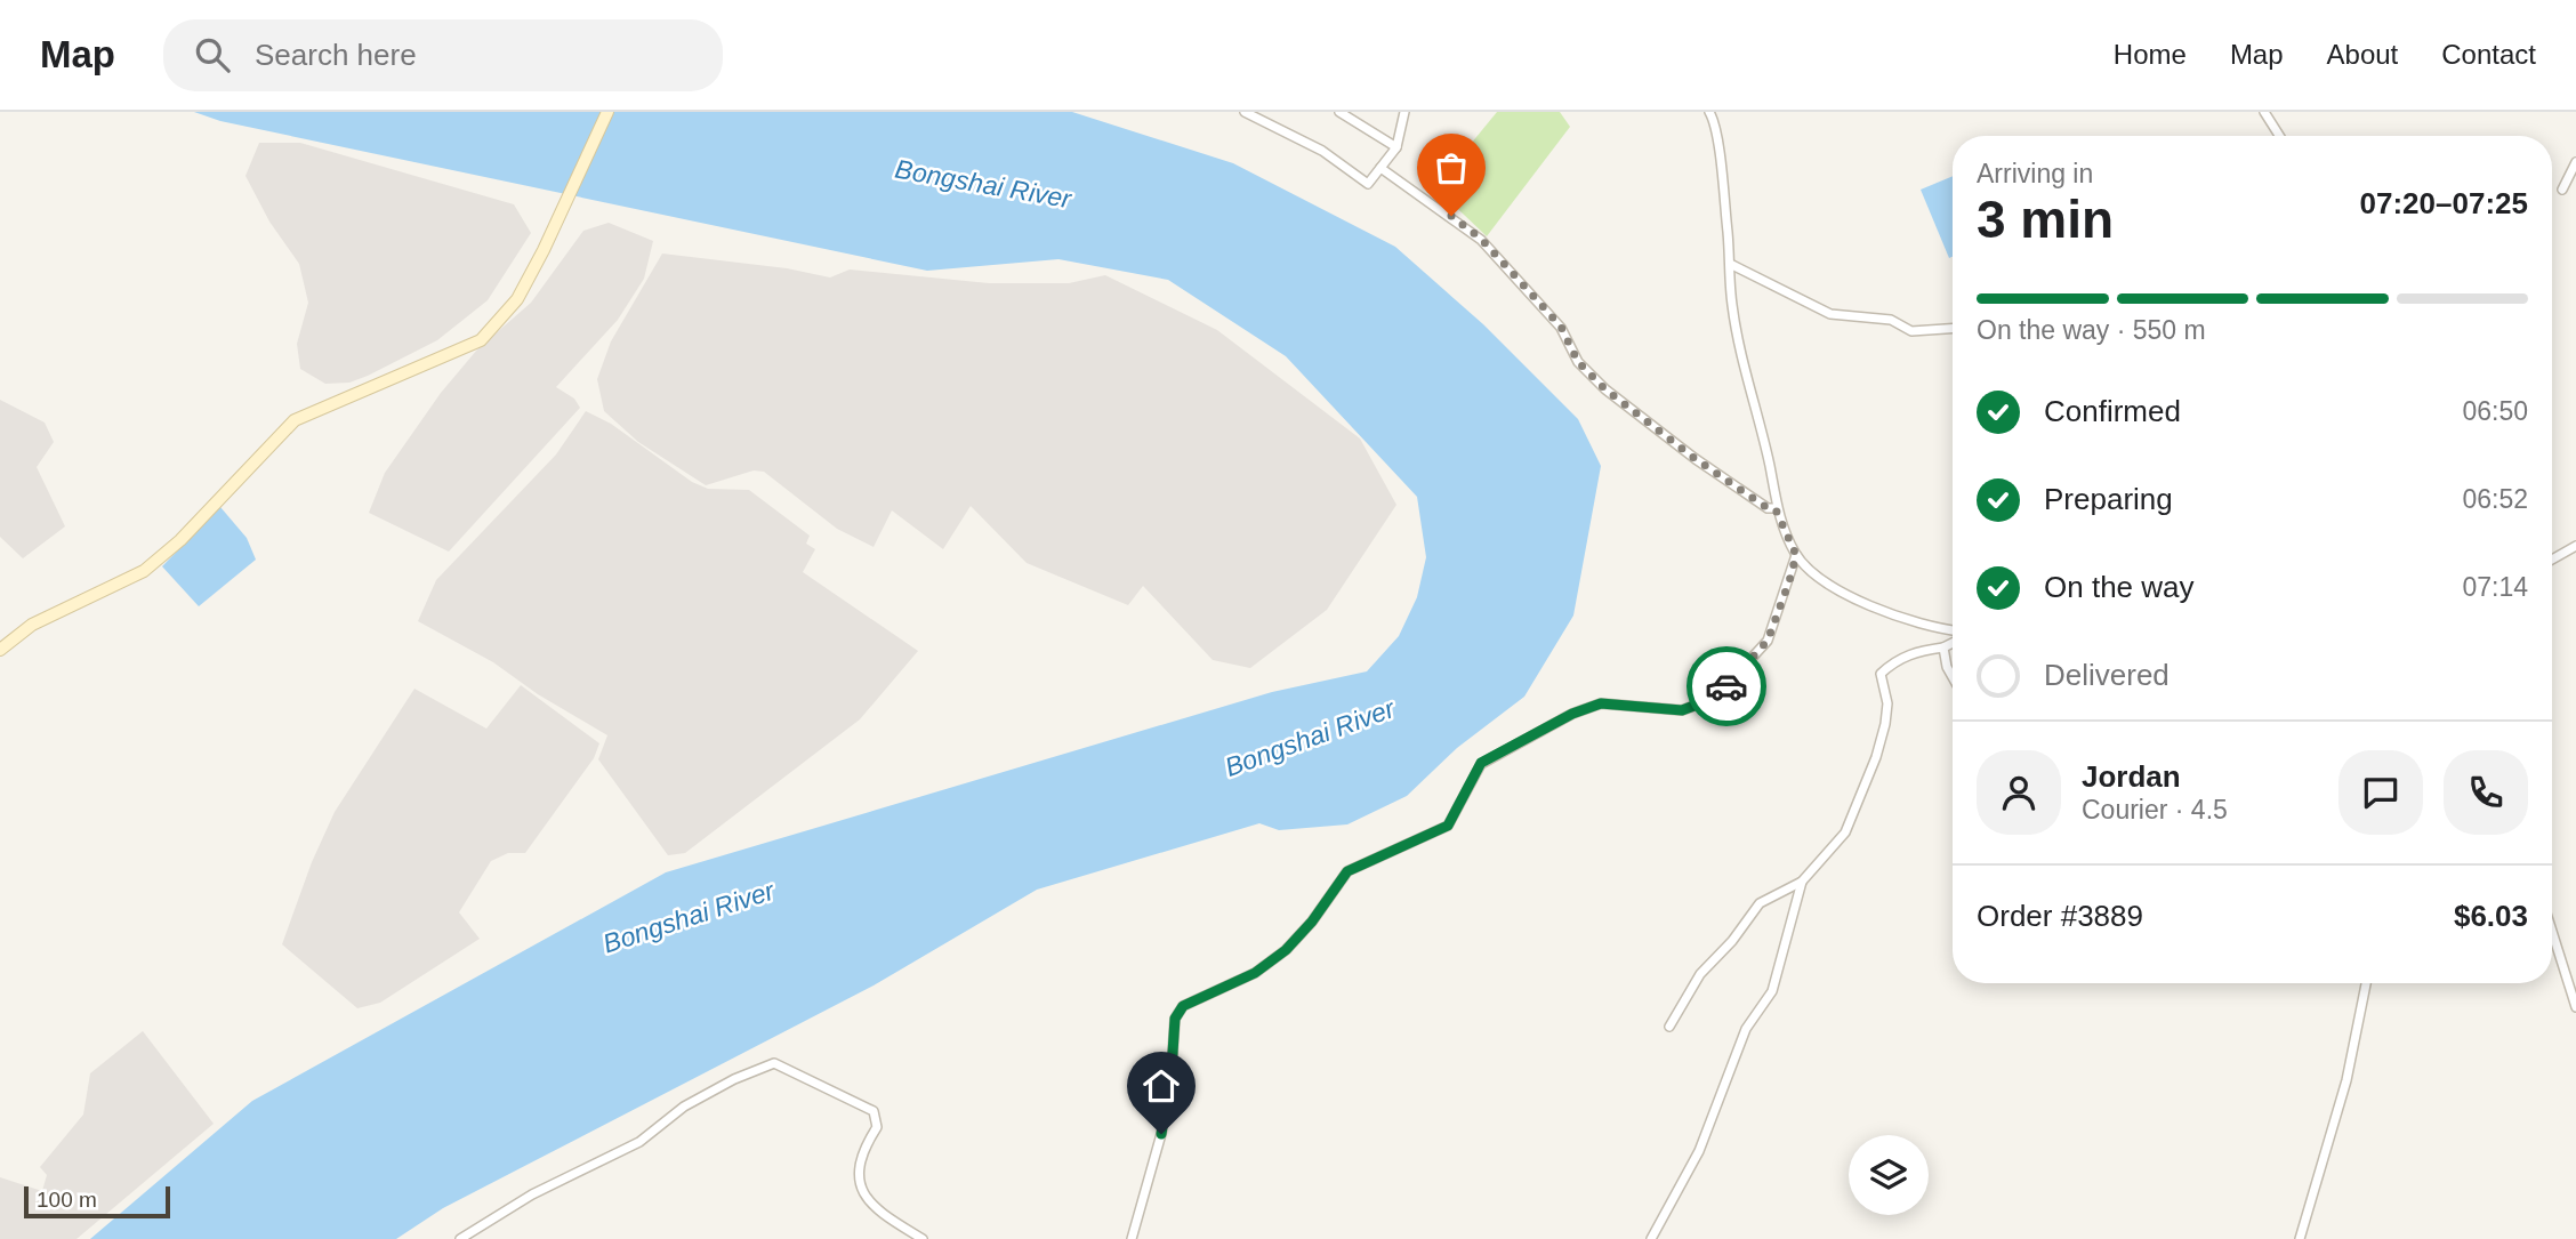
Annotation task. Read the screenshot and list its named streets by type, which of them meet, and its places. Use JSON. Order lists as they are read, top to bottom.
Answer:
{
  "water": ["Bongshai River"],
  "scale_bar": "100 m",
  "page": {
    "header": "Map",
    "search": "Search here",
    "nav": [
      "Home",
      "Map",
      "About",
      "Contact"
    ],
    "heading": ["3 min", "Arriving in", "07:20–07:25"],
    "panel": [
      "Jordan",
      "Courier · 4.5",
      "Order #3889",
      "$6.03"
    ],
    "bar": "On the way · 550 m",
    "list": [
      ["Confirmed", "06:50"],
      ["Preparing", "06:52"],
      ["On the way", "07:14"],
      "Delivered"
    ],
    "scale": "100 m"
  }
}
